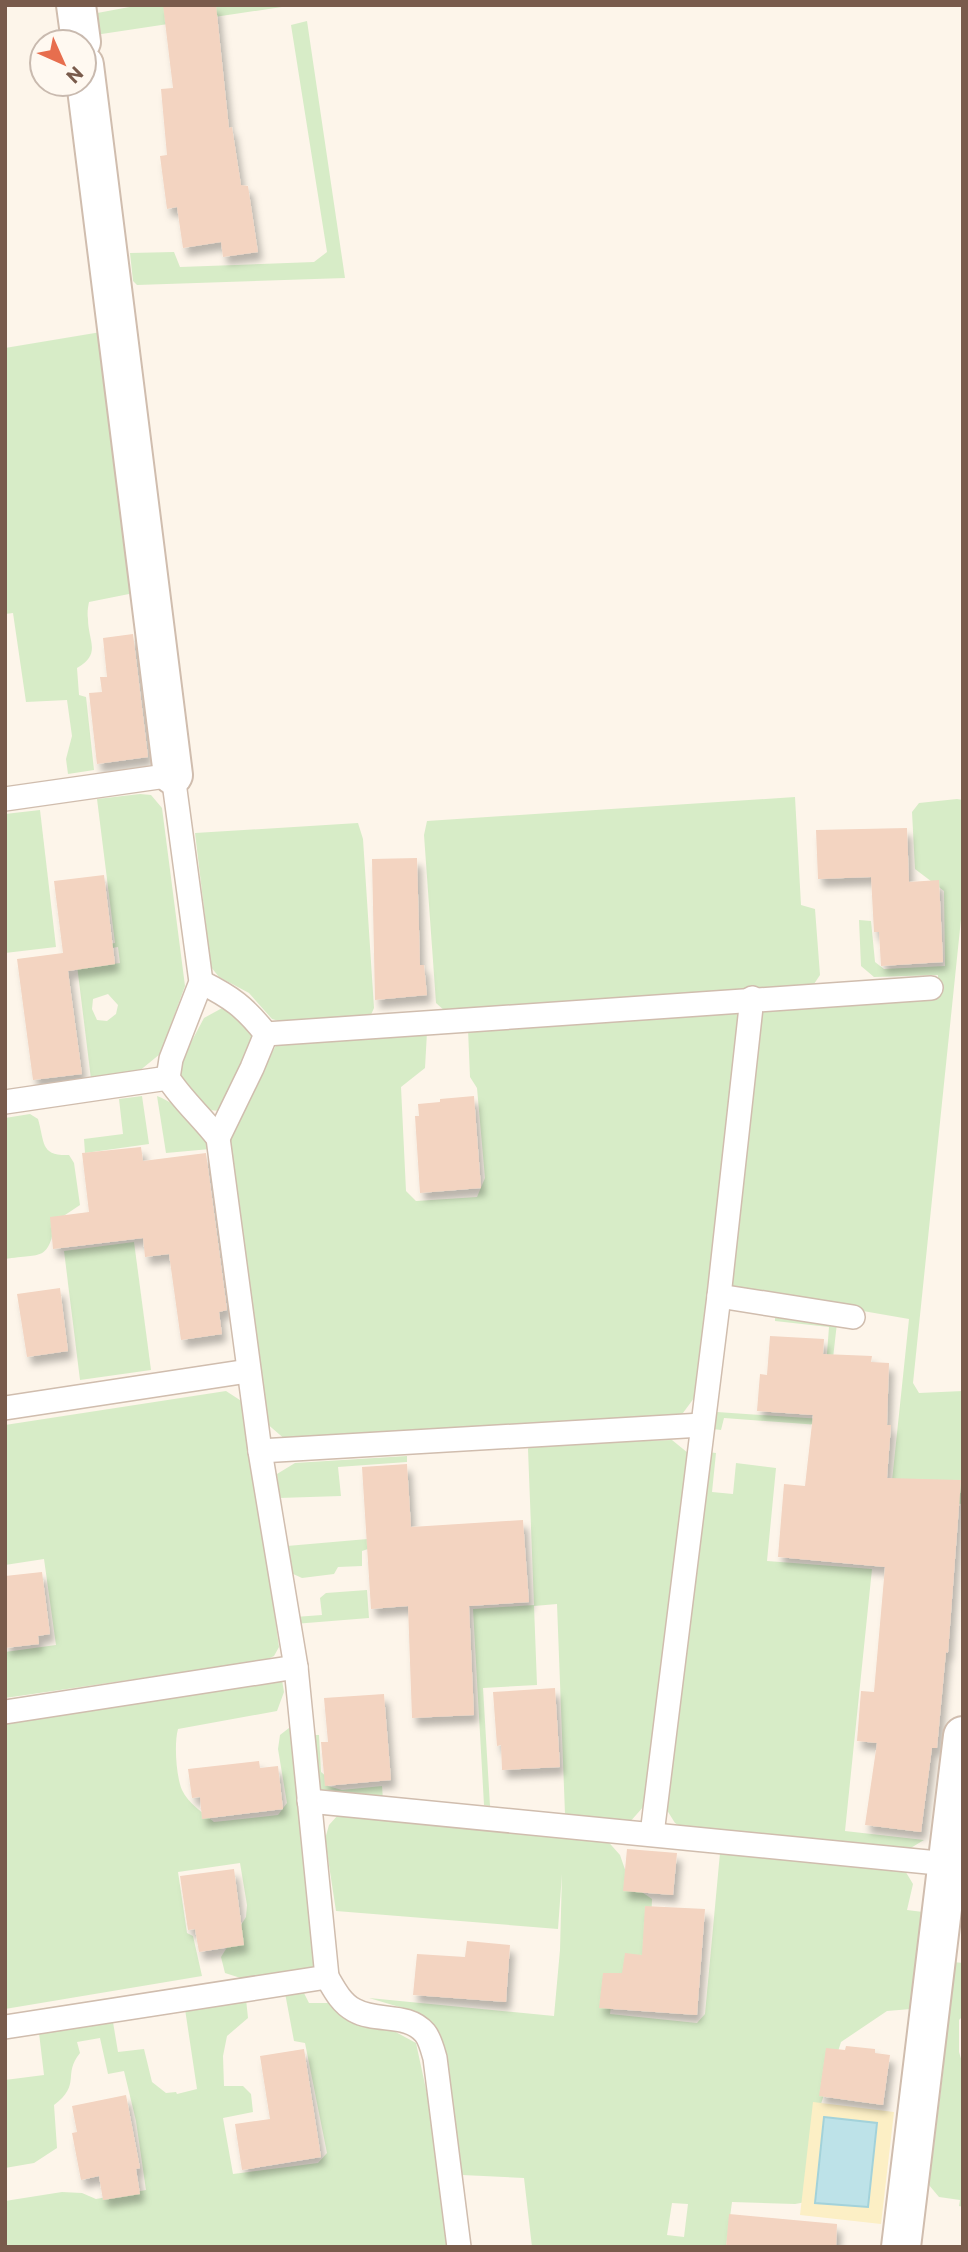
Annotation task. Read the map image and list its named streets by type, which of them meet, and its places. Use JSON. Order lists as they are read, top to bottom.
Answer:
{
  "north": "bottom right"
}
